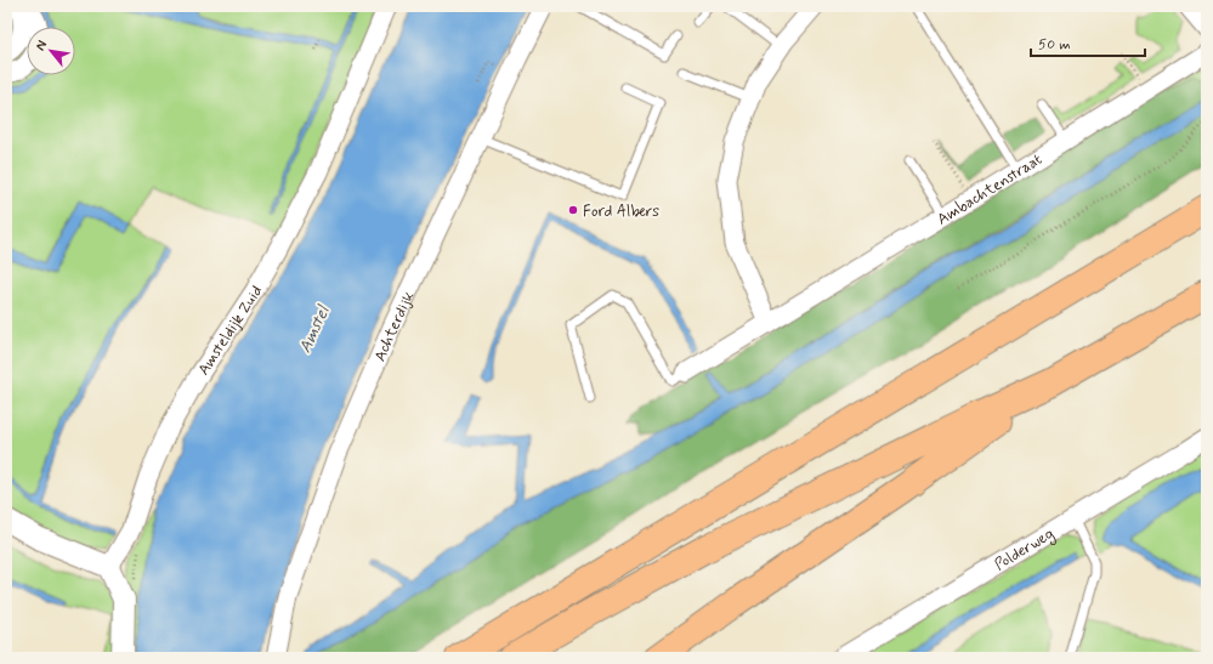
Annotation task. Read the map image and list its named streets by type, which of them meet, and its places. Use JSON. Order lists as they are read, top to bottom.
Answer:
{
  "streets": {
    "street": [
      "Ambachtenstraat",
      "Achterdijk",
      "Amsteldijk Zuid",
      "Polderweg"
    ]
  },
  "water": ["Amstel"],
  "places": ["Ford Albers"],
  "scale_bar": "50 m",
  "north": "top left"
}
